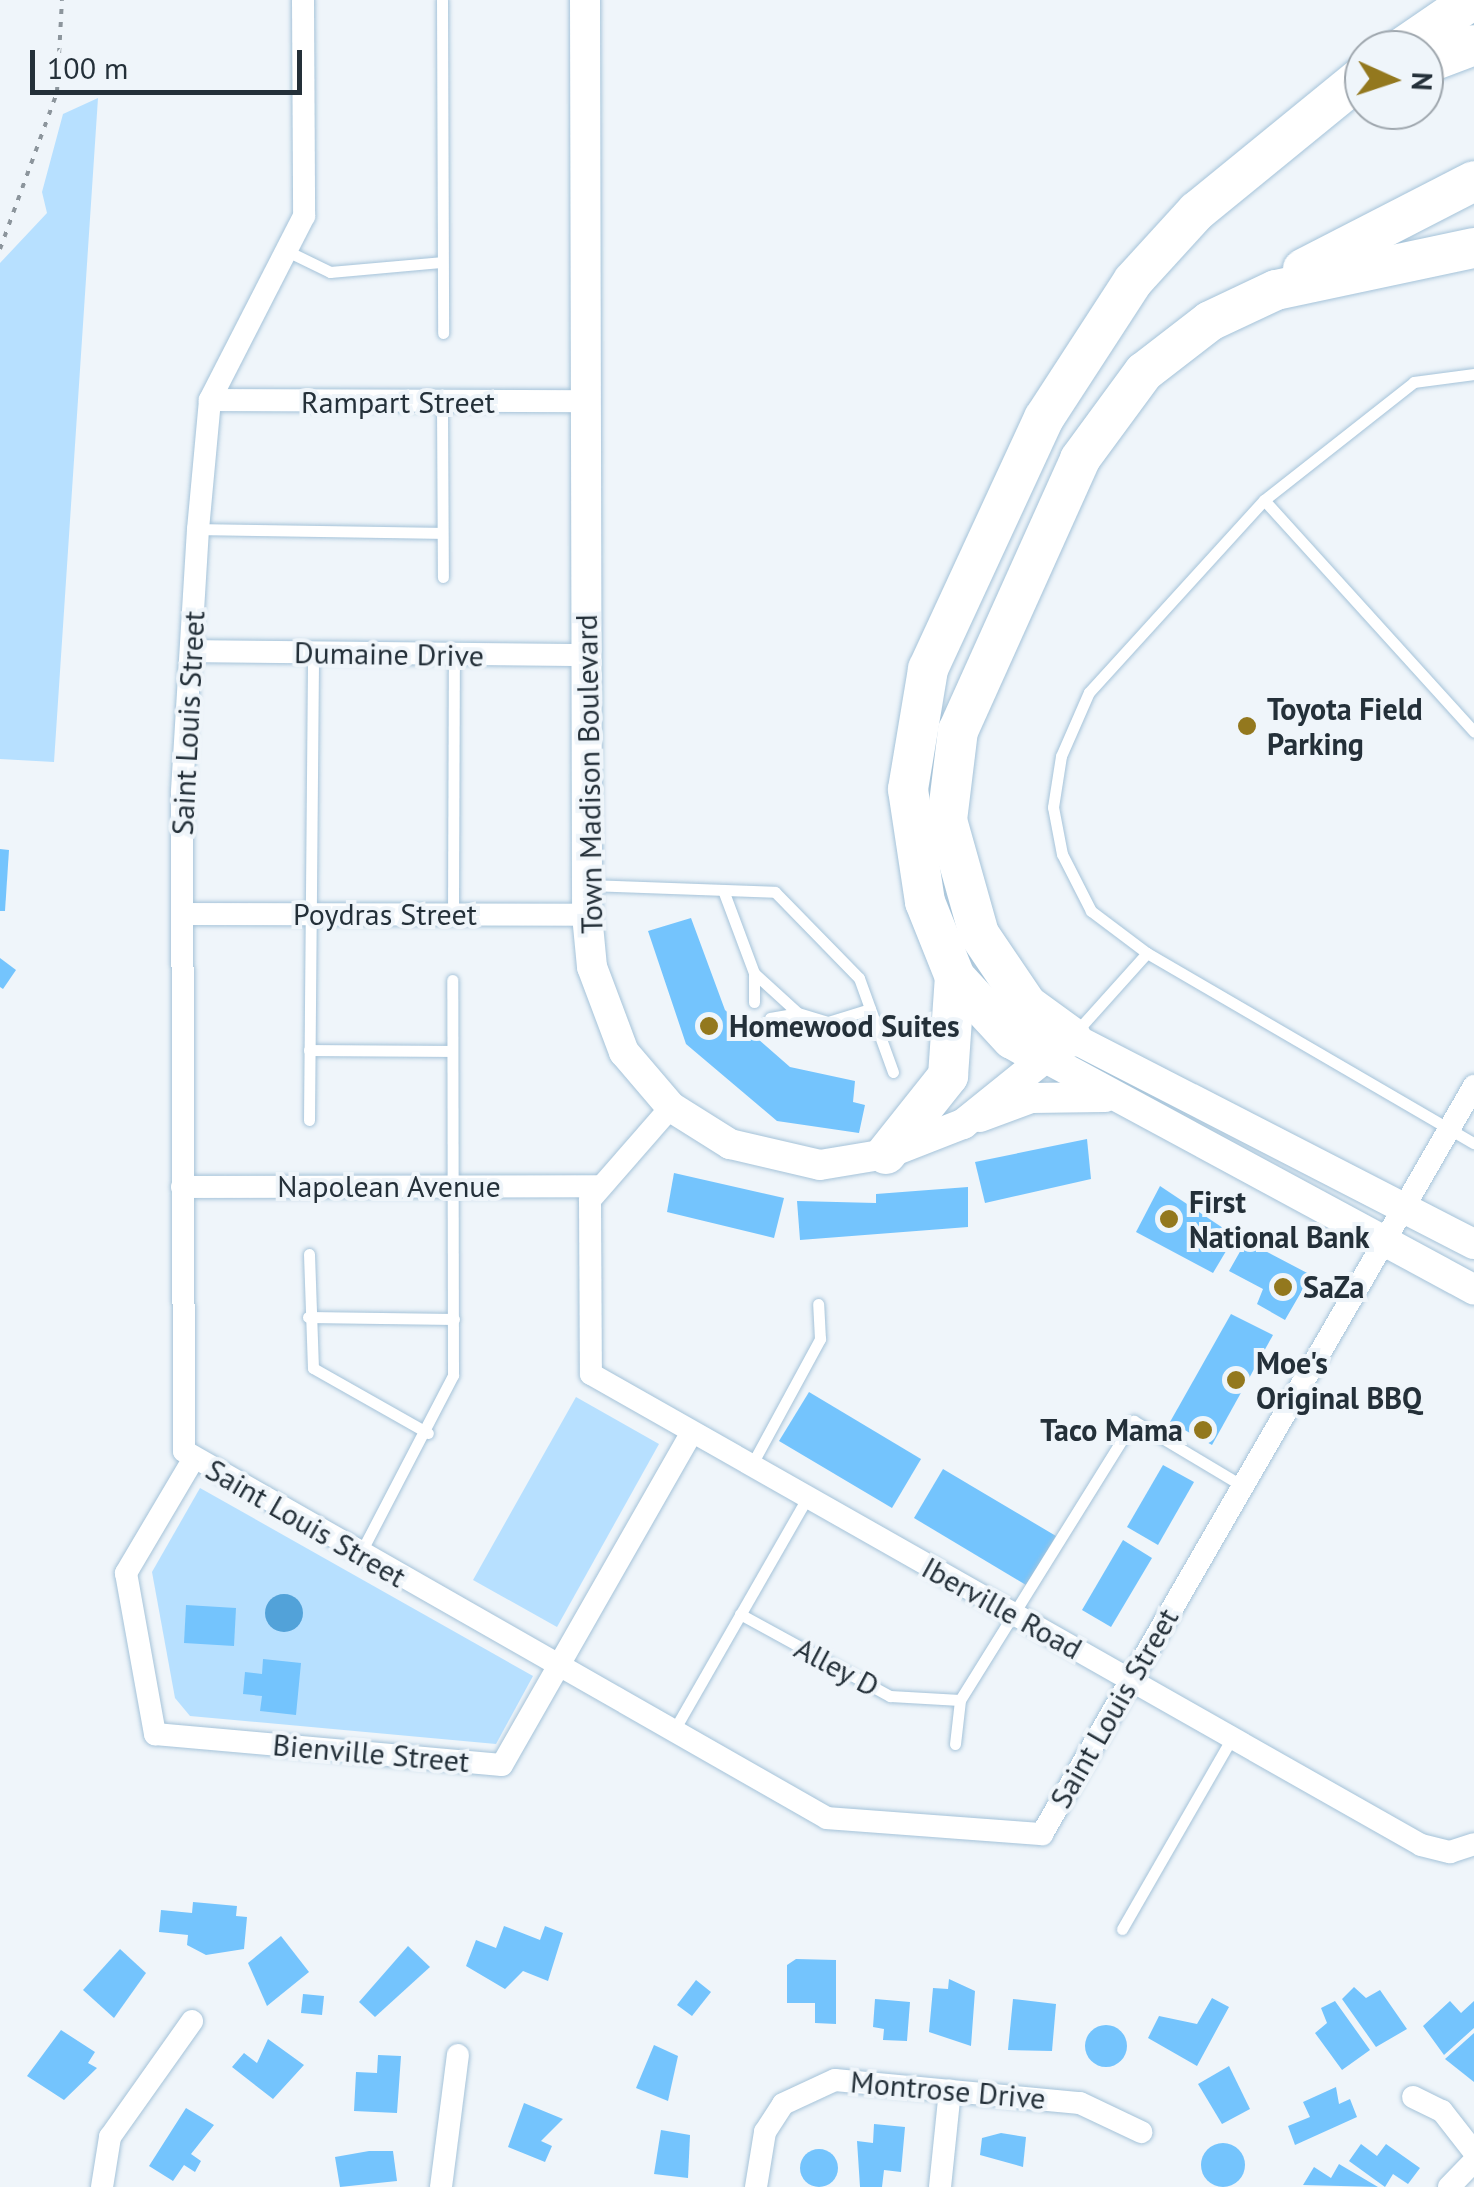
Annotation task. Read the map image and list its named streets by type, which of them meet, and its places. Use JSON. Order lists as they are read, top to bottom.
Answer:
{
  "streets": {
    "street": [
      "Rampart Street",
      "Dumaine Drive",
      "Saint Louis Street",
      "Town Madison Boulevard",
      "Poydras Street",
      "Napolean Avenue",
      "Iberville Road",
      "Bienville Street",
      "Montrose Drive"
    ],
    "lane": ["Alley D"]
  },
  "crossings": [
    ["Rampart Street", "Saint Louis Street"],
    ["Rampart Street", "Town Madison Boulevard"],
    ["Dumaine Drive", "Saint Louis Street"],
    ["Dumaine Drive", "Town Madison Boulevard"],
    ["Saint Louis Street", "Poydras Street"],
    ["Saint Louis Street", "Napolean Avenue"],
    ["Saint Louis Street", "Iberville Road"],
    ["Saint Louis Street", "Bienville Street"],
    ["Town Madison Boulevard", "Poydras Street"],
    ["Napolean Avenue", "Iberville Road"],
    ["Iberville Road", "Bienville Street"]
  ],
  "places": [
    "Toyota Field Parking",
    "Homewood Suites",
    "First National Bank",
    "SaZa",
    "Moe's Original BBQ",
    "Taco Mama"
  ],
  "scale_bar": "100 m",
  "north": "right"
}
